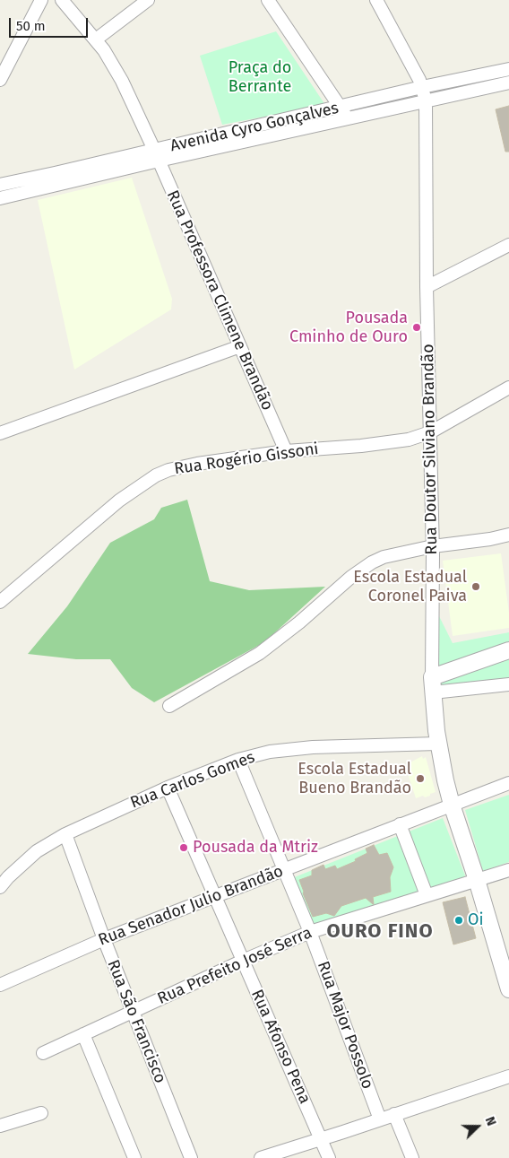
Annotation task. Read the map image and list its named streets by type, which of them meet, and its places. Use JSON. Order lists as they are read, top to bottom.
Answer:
{
  "streets": {
    "street": [
      "Avenida Cyro Gonçalves",
      "Rua Professora Climene Brandão",
      "Rua Doutor Silviano Brandão",
      "Rua Rogério Gissoni",
      "Rua Carlos Gomes",
      "Rua Senador Julio Brandão",
      "Rua Prefeito José Serra",
      "Rua São Francisco",
      "Rua Major Possolo",
      "Rua Afonso Pena"
    ]
  },
  "crossings": [
    ["Avenida Cyro Gonçalves", "Rua Professora Climene Brandão"],
    ["Avenida Cyro Gonçalves", "Rua Doutor Silviano Brandão"],
    ["Rua Professora Climene Brandão", "Rua Rogério Gissoni"],
    ["Rua Doutor Silviano Brandão", "Rua Rogério Gissoni"],
    ["Rua Doutor Silviano Brandão", "Rua Carlos Gomes"],
    ["Rua Doutor Silviano Brandão", "Rua Senador Julio Brandão"],
    ["Rua Doutor Silviano Brandão", "Rua Prefeito José Serra"],
    ["Rua Carlos Gomes", "Rua São Francisco"],
    ["Rua Carlos Gomes", "Rua Major Possolo"],
    ["Rua Carlos Gomes", "Rua Afonso Pena"],
    ["Rua Senador Julio Brandão", "Rua São Francisco"],
    ["Rua Senador Julio Brandão", "Rua Major Possolo"],
    ["Rua Senador Julio Brandão", "Rua Afonso Pena"],
    ["Rua Prefeito José Serra", "Rua São Francisco"],
    ["Rua Prefeito José Serra", "Rua Major Possolo"],
    ["Rua Prefeito José Serra", "Rua Afonso Pena"]
  ],
  "districts": ["OURO FINO"],
  "parks": ["Praça do Berrante"],
  "places": [
    "Pousada Cminho de Ouro",
    "Escola Estadual Coronel Paiva",
    "Escola Estadual Bueno Brandão",
    "Pousada da Mtriz",
    "Oi"
  ],
  "scale_bar": "50 m",
  "north": "right"
}
